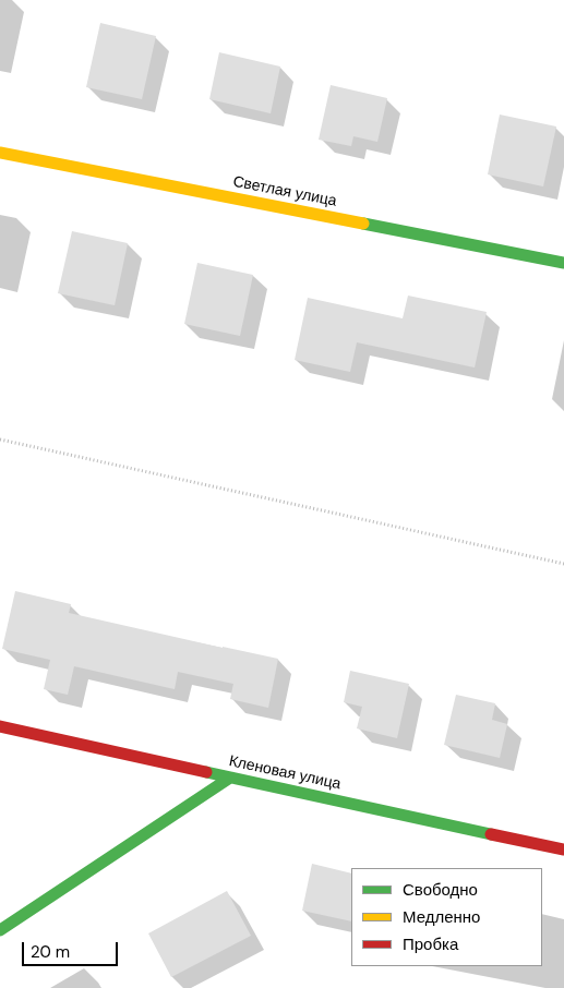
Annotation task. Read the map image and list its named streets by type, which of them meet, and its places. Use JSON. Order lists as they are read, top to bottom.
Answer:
{
  "streets": {
    "street": ["Светлая улица", "Кленовая улица"]
  },
  "legend": ["Свободно", "Медленно", "Пробка"],
  "scale_bar": "20 m"
}
